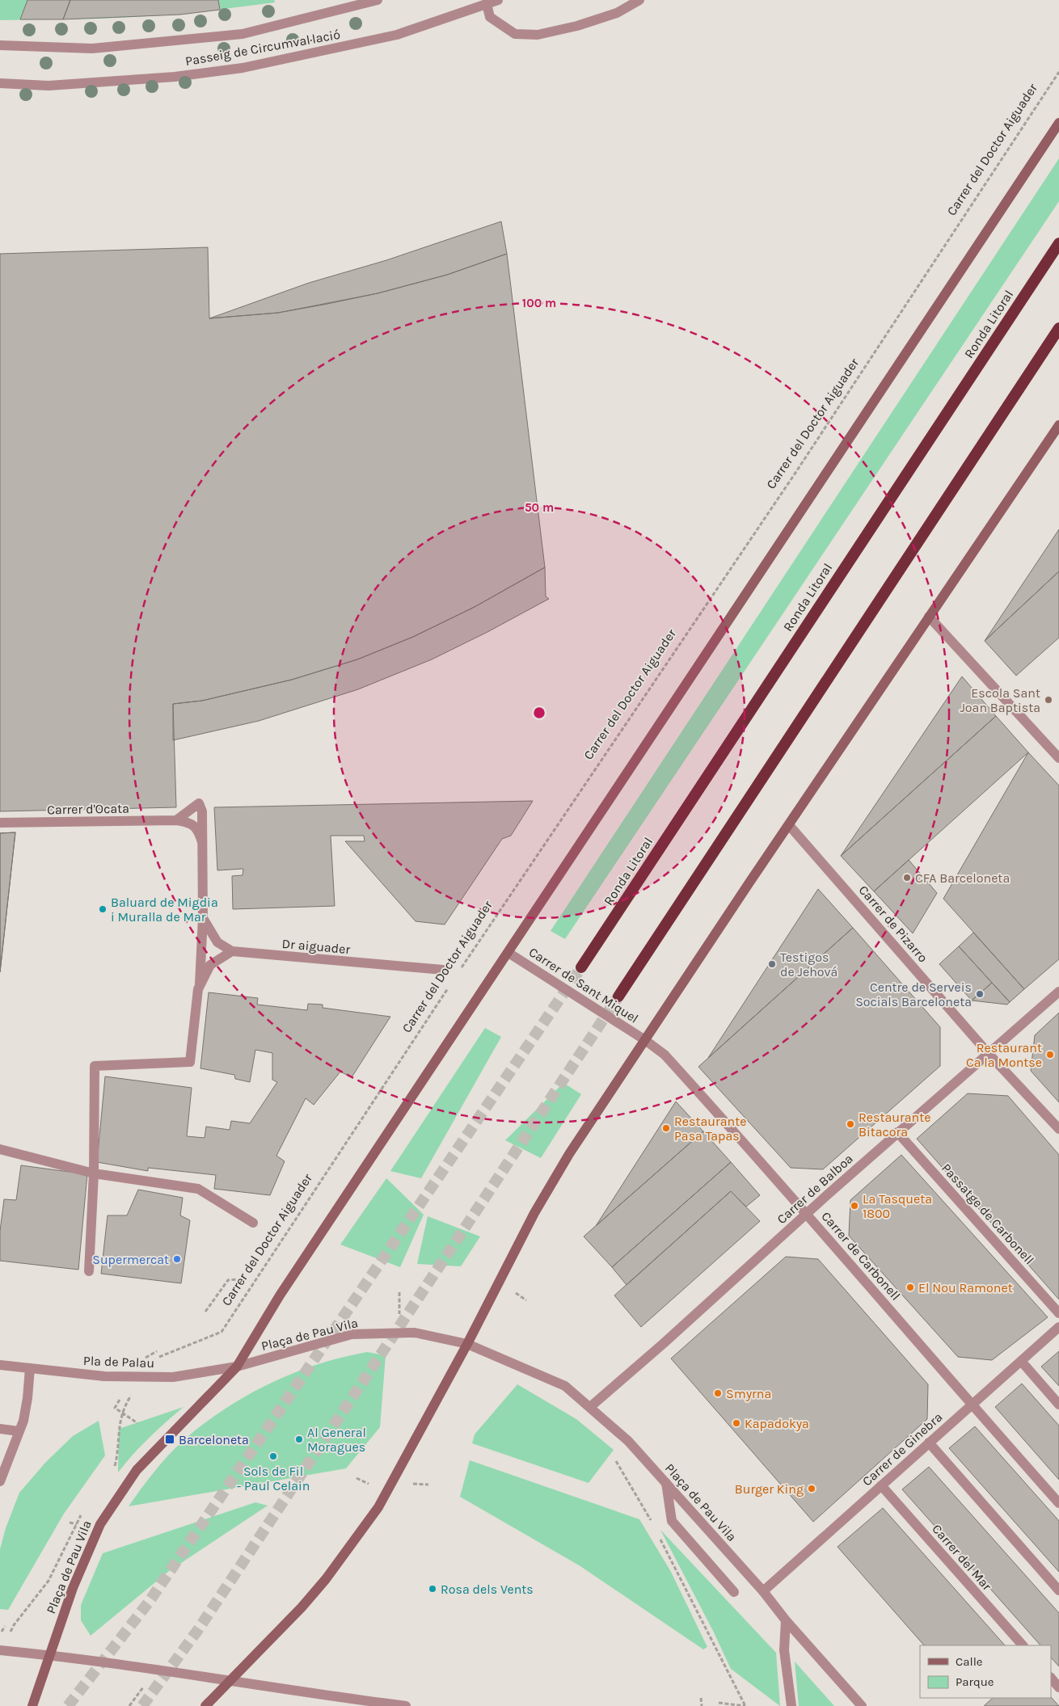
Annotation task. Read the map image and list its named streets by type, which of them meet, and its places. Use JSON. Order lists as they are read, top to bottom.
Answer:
{
  "streets": {
    "highway": ["Ronda Litoral"],
    "main road": ["Plaça de Pau Vila"],
    "street": [
      "Passeig de Circumval·lació",
      "Carrer d'Ocata",
      "Carrer de Pizarro",
      "Dr aiguader",
      "Carrer de Sant Miquel",
      "Carrer de Balboa",
      "Passatge de Carbonell",
      "Carrer de Carbonell",
      "Pla de Palau",
      "Carrer de Ginebra",
      "Carrer del Mar"
    ],
    "path": ["Carrer del Doctor Aiguader"]
  },
  "crossings": [
    ["Carrer de Pizarro", "Carrer de Balboa"],
    ["Carrer de Sant Miquel", "Carrer de Carbonell"],
    ["Carrer de Balboa", "Passatge de Carbonell"],
    ["Carrer de Balboa", "Carrer de Carbonell"],
    ["Carrer de Balboa", "Plaça de Pau Vila"],
    ["Carrer de Carbonell", "Carrer de Ginebra"],
    ["Plaça de Pau Vila", "Pla de Palau"],
    ["Plaça de Pau Vila", "Carrer de Ginebra"],
    ["Carrer de Ginebra", "Carrer del Mar"]
  ],
  "places": {
    "other": [
      "Escola Sant Joan Baptista",
      "CFA Barceloneta",
      "Baluard de Migdia i Muralla de Mar",
      "Testigos de Jehová",
      "Centre de Serveis Socials Barceloneta",
      "Restaurant Ca la Montse",
      "Restaurante Bitacora",
      "Restaurante Pasa Tapas",
      "La Tasqueta 1800",
      "Supermercat",
      "El Nou Ramonet",
      "Smyrna",
      "Kapadokya",
      "Al General Moragues",
      "Sols de Fil - Paul Celain",
      "Burger King",
      "Rosa dels Vents"
    ],
    "transit": ["Barceloneta"]
  },
  "legend": ["Calle", "Parque"],
  "rings": ["100 m", "50 m"]
}
